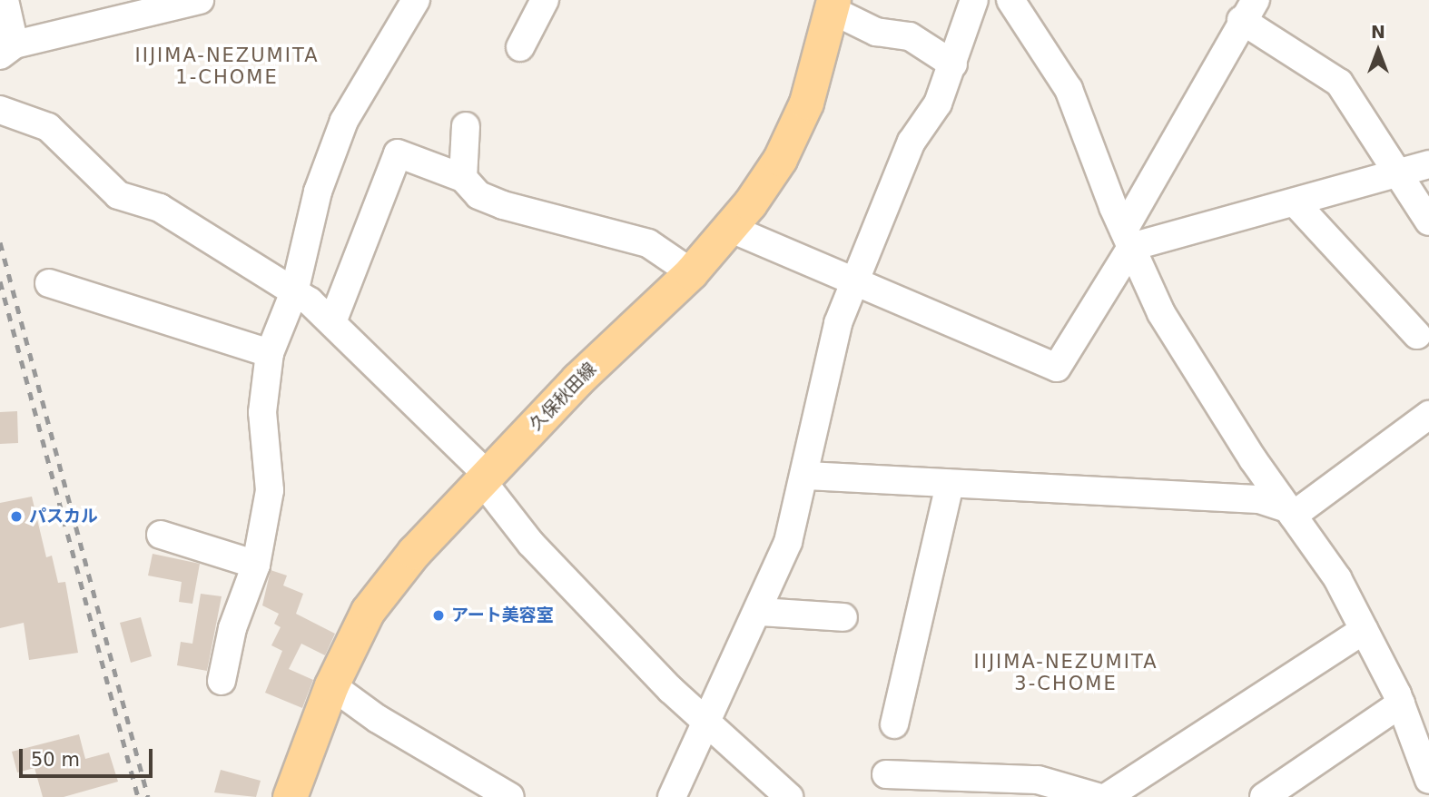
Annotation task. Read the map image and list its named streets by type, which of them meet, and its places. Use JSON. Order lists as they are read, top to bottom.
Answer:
{
  "streets": {
    "main road": ["久保秋田線"]
  },
  "districts": ["IIJIMA-NEZUMITA 1-CHOME", "IIJIMA-NEZUMITA 3-CHOME"],
  "places": ["パスカル", "アート美容室"],
  "scale_bar": "50 m",
  "north": "top"
}
